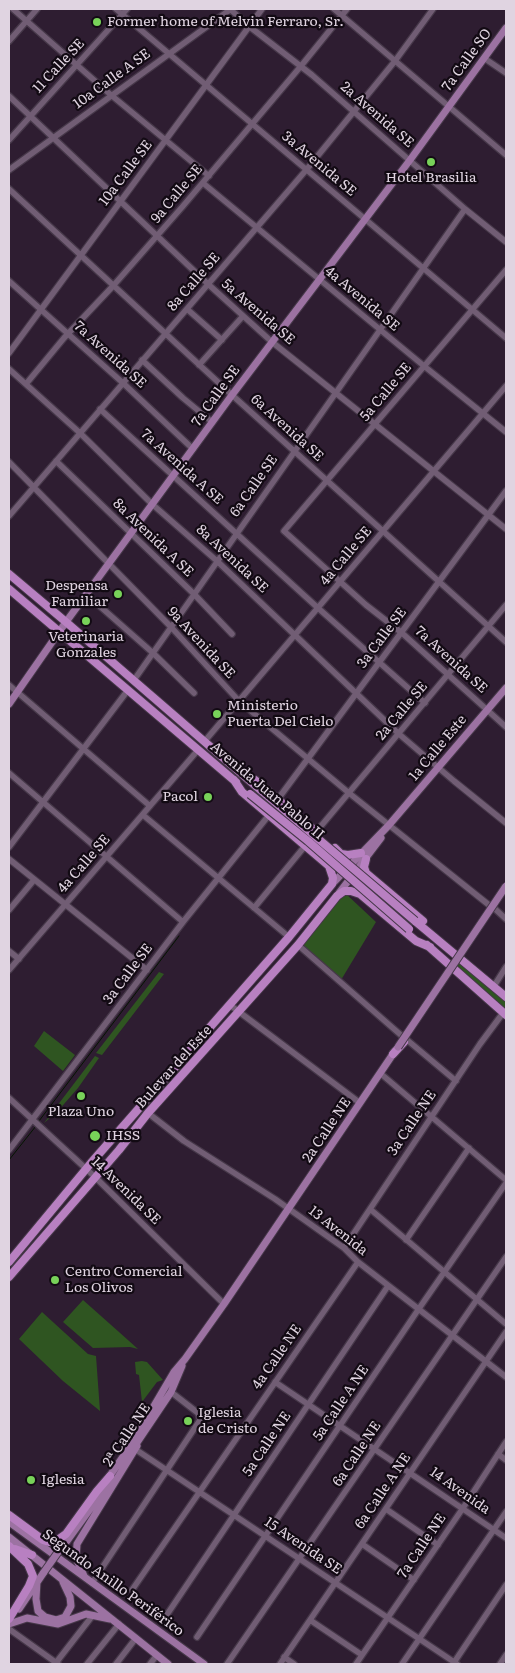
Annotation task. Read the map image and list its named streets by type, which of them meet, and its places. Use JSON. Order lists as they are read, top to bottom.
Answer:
{
  "streets": {
    "highway": ["Avenida Juan Pablo II", "Bulevar del Este"],
    "main road": [
      "7a Calle SO",
      "7a Calle SE",
      "1a Calle Este",
      "2a Calle NE",
      "2ª Calle NE",
      "Segundo Anillo Periférico"
    ],
    "street": [
      "11 Calle SE",
      "10a Calle A SE",
      "2a Avenida SE",
      "3a Avenida SE",
      "10a Calle SE",
      "9a Calle SE",
      "8a Calle SE",
      "4a Avenida SE",
      "5a Avenida SE",
      "7a Avenida SE",
      "5a Calle SE",
      "6a Avenida SE",
      "7a Avenida A SE",
      "6a Calle SE",
      "8a Avenida A SE",
      "4a Calle SE",
      "8a Avenida SE",
      "3a Calle SE",
      "9a Avenida SE",
      "2a Calle SE",
      "3a Calle NE",
      "14 Avenida SE",
      "13 Avenida",
      "4a Calle NE",
      "5a Calle A NE",
      "5a Calle NE",
      "6a Calle NE",
      "6a Calle A NE",
      "14 Avenida",
      "15 Avenida SE",
      "7a Calle NE"
    ]
  },
  "crossings": [
    ["7a Calle SO", "7a Calle SE"],
    ["11 Calle SE", "3a Avenida SE"],
    ["11 Calle SE", "5a Avenida SE"],
    ["10a Calle A SE", "2a Avenida SE"],
    ["10a Calle A SE", "3a Avenida SE"],
    ["10a Calle A SE", "5a Avenida SE"],
    ["2a Avenida SE", "10a Calle SE"],
    ["2a Avenida SE", "9a Calle SE"],
    ["2a Avenida SE", "8a Calle SE"],
    ["2a Avenida SE", "7a Calle SE"],
    ["2a Avenida SE", "6a Calle SE"],
    ["3a Avenida SE", "10a Calle SE"],
    ["3a Avenida SE", "9a Calle SE"],
    ["3a Avenida SE", "8a Calle SE"],
    ["3a Avenida SE", "5a Calle SE"],
    ["3a Avenida SE", "7a Calle SE"],
    ["3a Avenida SE", "6a Calle SE"],
    ["10a Calle SE", "5a Avenida SE"],
    ["10a Calle SE", "7a Avenida SE"],
    ["10a Calle SE", "6a Avenida SE"],
    ["9a Calle SE", "4a Avenida SE"],
    ["9a Calle SE", "5a Avenida SE"],
    ["9a Calle SE", "7a Avenida SE"],
    ["9a Calle SE", "6a Avenida SE"],
    ["9a Calle SE", "8a Avenida SE"],
    ["8a Calle SE", "4a Avenida SE"],
    ["8a Calle SE", "5a Avenida SE"],
    ["8a Calle SE", "7a Avenida SE"],
    ["8a Calle SE", "6a Avenida SE"],
    ["8a Calle SE", "7a Avenida A SE"],
    ["8a Calle SE", "8a Avenida A SE"],
    ["8a Calle SE", "8a Avenida SE"],
    ["8a Calle SE", "9a Avenida SE"],
    ["4a Avenida SE", "5a Calle SE"],
    ["4a Avenida SE", "7a Calle SE"],
    ["4a Avenida SE", "6a Calle SE"],
    ["4a Avenida SE", "4a Calle SE"],
    ["5a Avenida SE", "5a Calle SE"],
    ["5a Avenida SE", "7a Calle SE"],
    ["5a Avenida SE", "6a Calle SE"],
    ["5a Avenida SE", "4a Calle SE"],
    ["5a Avenida SE", "3a Calle SE"],
    ["7a Avenida SE", "5a Calle SE"],
    ["7a Avenida SE", "7a Calle SE"],
    ["7a Avenida SE", "4a Calle SE"],
    ["7a Avenida SE", "3a Calle SE"],
    ["7a Avenida SE", "2a Calle SE"],
    ["7a Avenida SE", "1a Calle Este"],
    ["5a Calle SE", "6a Avenida SE"],
    ["7a Calle SE", "6a Avenida SE"],
    ["7a Calle SE", "7a Avenida A SE"],
    ["7a Calle SE", "8a Avenida A SE"],
    ["7a Calle SE", "8a Avenida SE"],
    ["7a Calle SE", "9a Avenida SE"],
    ["7a Calle SE", "Avenida Juan Pablo II"],
    ["6a Avenida SE", "6a Calle SE"],
    ["6a Avenida SE", "4a Calle SE"],
    ["6a Avenida SE", "3a Calle SE"],
    ["6a Avenida SE", "2a Calle SE"],
    ["7a Avenida A SE", "6a Calle SE"],
    ["7a Avenida A SE", "4a Calle SE"],
    ["7a Avenida A SE", "3a Calle SE"],
    ["7a Avenida A SE", "2a Calle SE"],
    ["6a Calle SE", "8a Avenida A SE"],
    ["6a Calle SE", "8a Avenida SE"],
    ["6a Calle SE", "9a Avenida SE"],
    ["6a Calle SE", "Avenida Juan Pablo II"],
    ["4a Calle SE", "8a Avenida SE"],
    ["4a Calle SE", "9a Avenida SE"],
    ["4a Calle SE", "Avenida Juan Pablo II"],
    ["8a Avenida SE", "3a Calle SE"],
    ["8a Avenida SE", "2a Calle SE"],
    ["8a Avenida SE", "1a Calle Este"],
    ["3a Calle SE", "9a Avenida SE"],
    ["3a Calle SE", "14 Avenida SE"],
    ["9a Avenida SE", "2a Calle SE"],
    ["9a Avenida SE", "1a Calle Este"],
    ["1a Calle Este", "Bulevar del Este"],
    ["Avenida Juan Pablo II", "3a Calle NE"],
    ["Bulevar del Este", "14 Avenida SE"],
    ["Bulevar del Este", "13 Avenida"],
    ["3a Calle NE", "13 Avenida"],
    ["2a Calle NE", "14 Avenida SE"],
    ["2a Calle NE", "13 Avenida"],
    ["2a Calle NE", "2ª Calle NE"],
    ["13 Avenida", "4a Calle NE"],
    ["13 Avenida", "5a Calle A NE"],
    ["13 Avenida", "5a Calle NE"],
    ["13 Avenida", "6a Calle NE"],
    ["13 Avenida", "6a Calle A NE"],
    ["4a Calle NE", "14 Avenida"],
    ["4a Calle NE", "15 Avenida SE"],
    ["5a Calle A NE", "14 Avenida"],
    ["5a Calle A NE", "15 Avenida SE"],
    ["5a Calle NE", "14 Avenida"],
    ["5a Calle NE", "15 Avenida SE"],
    ["6a Calle NE", "14 Avenida"],
    ["6a Calle NE", "15 Avenida SE"],
    ["6a Calle A NE", "14 Avenida"],
    ["6a Calle A NE", "15 Avenida SE"],
    ["14 Avenida", "7a Calle NE"],
    ["15 Avenida SE", "7a Calle NE"]
  ],
  "places": [
    "Former home of Melvin Ferraro, Sr.",
    "Hotel Brasilia",
    "Despensa Familiar",
    "Veterinaria Gonzales",
    "Ministerio Puerta Del Cielo",
    "Pacol",
    "Plaza Uno",
    "IHSS",
    "Centro Comercial Los Olivos",
    "Iglesia de Cristo",
    "Iglesia"
  ]
}
